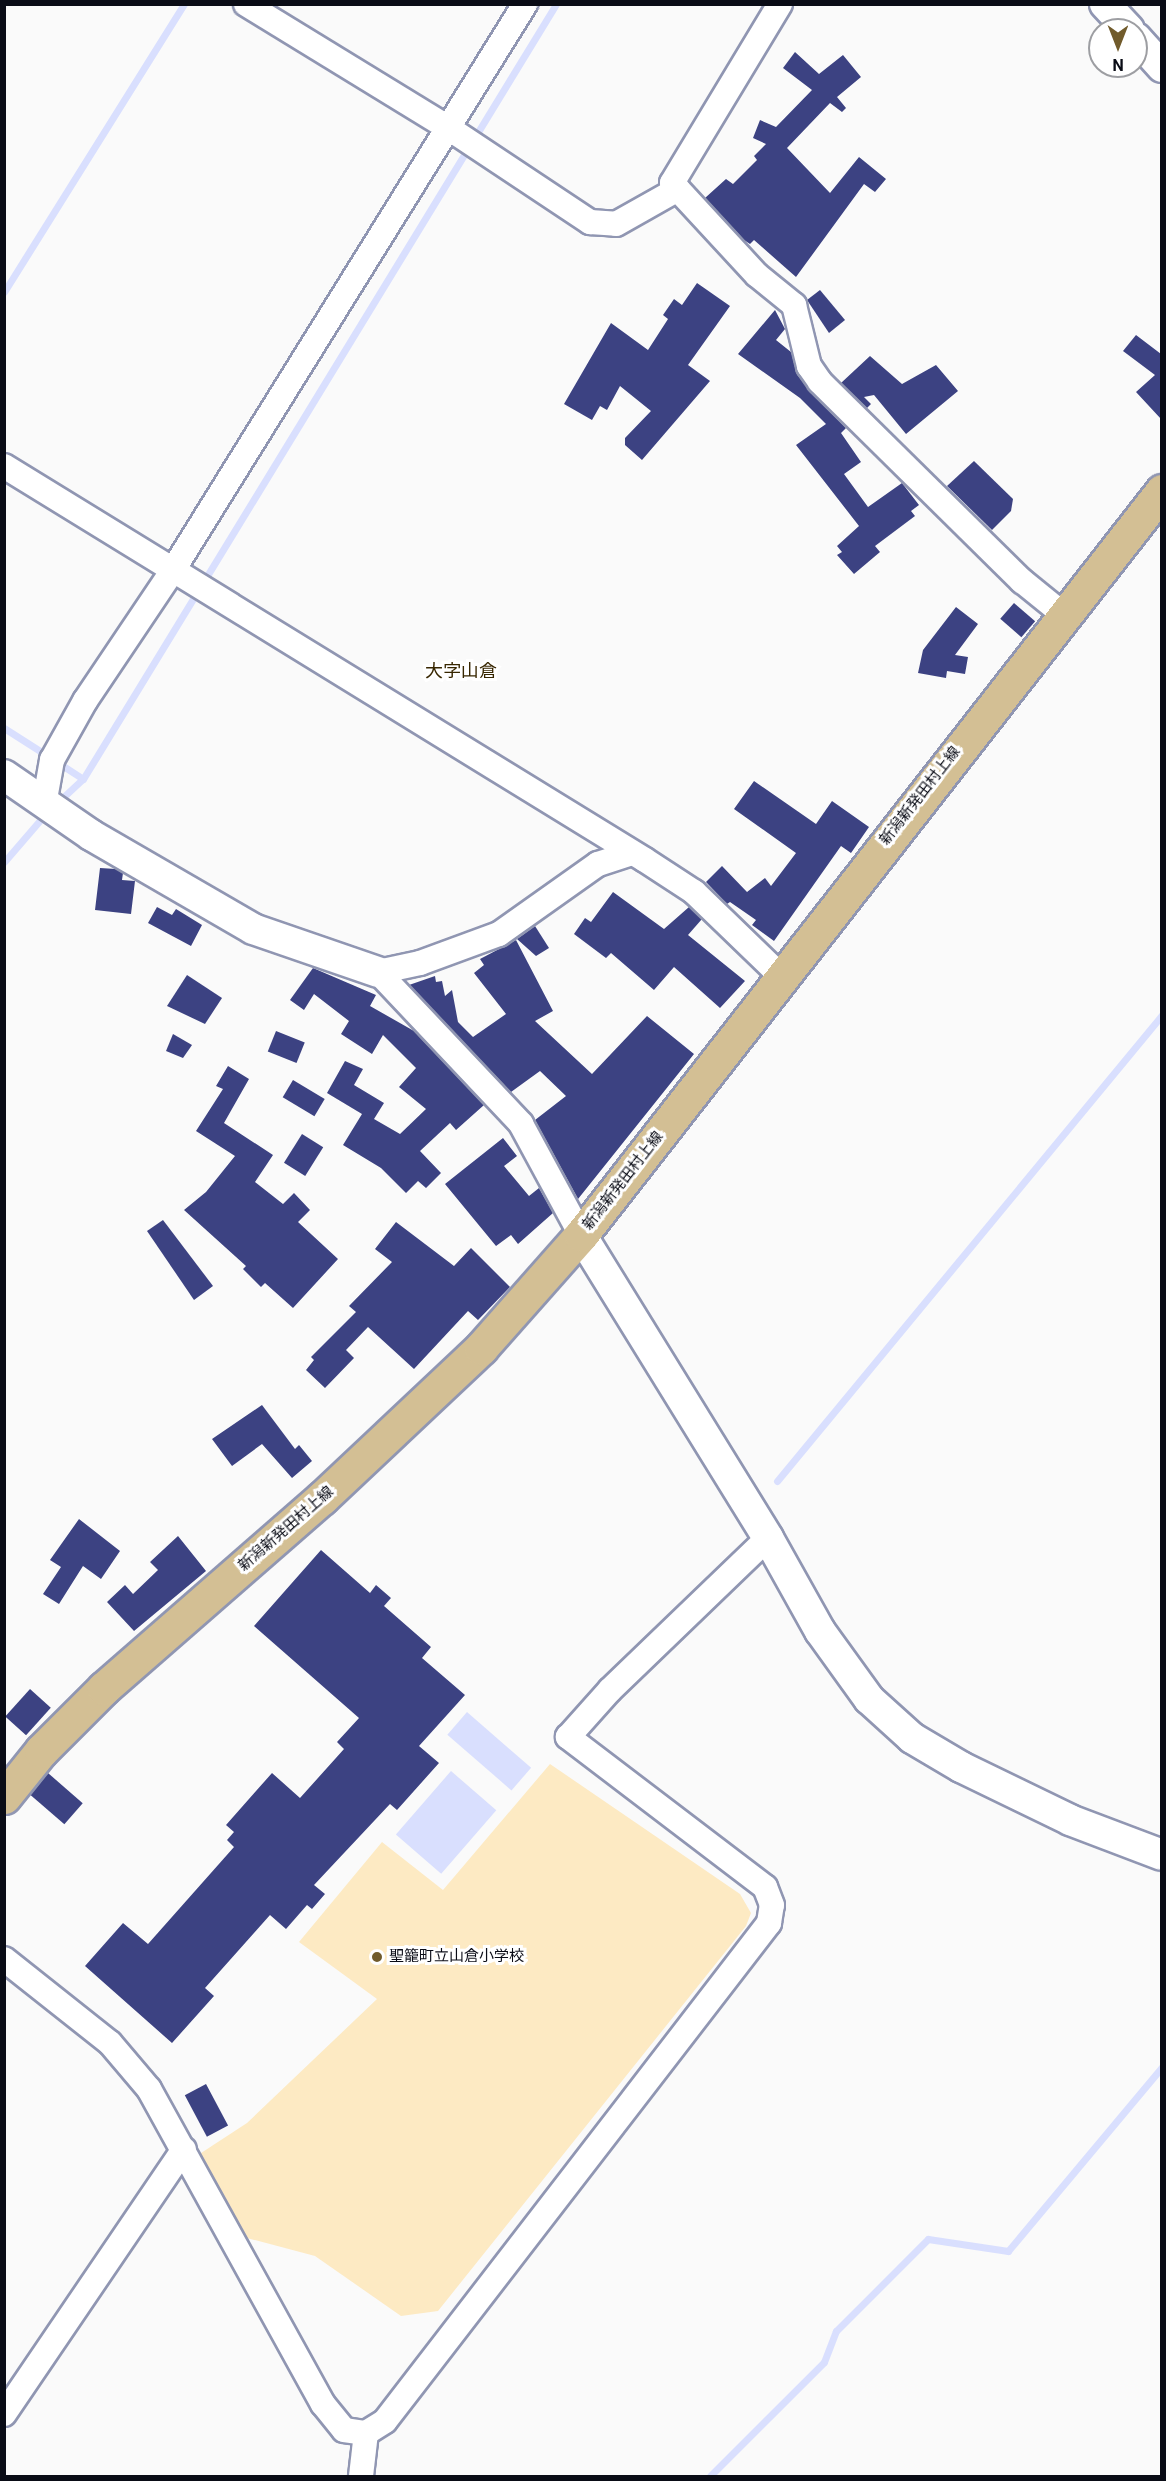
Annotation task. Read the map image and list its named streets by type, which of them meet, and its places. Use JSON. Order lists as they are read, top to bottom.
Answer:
{
  "streets": {
    "main road": ["新潟新発田村上線"]
  },
  "districts": ["大字山倉"],
  "places": ["聖籠町立山倉小学校"],
  "north": "bottom"
}
